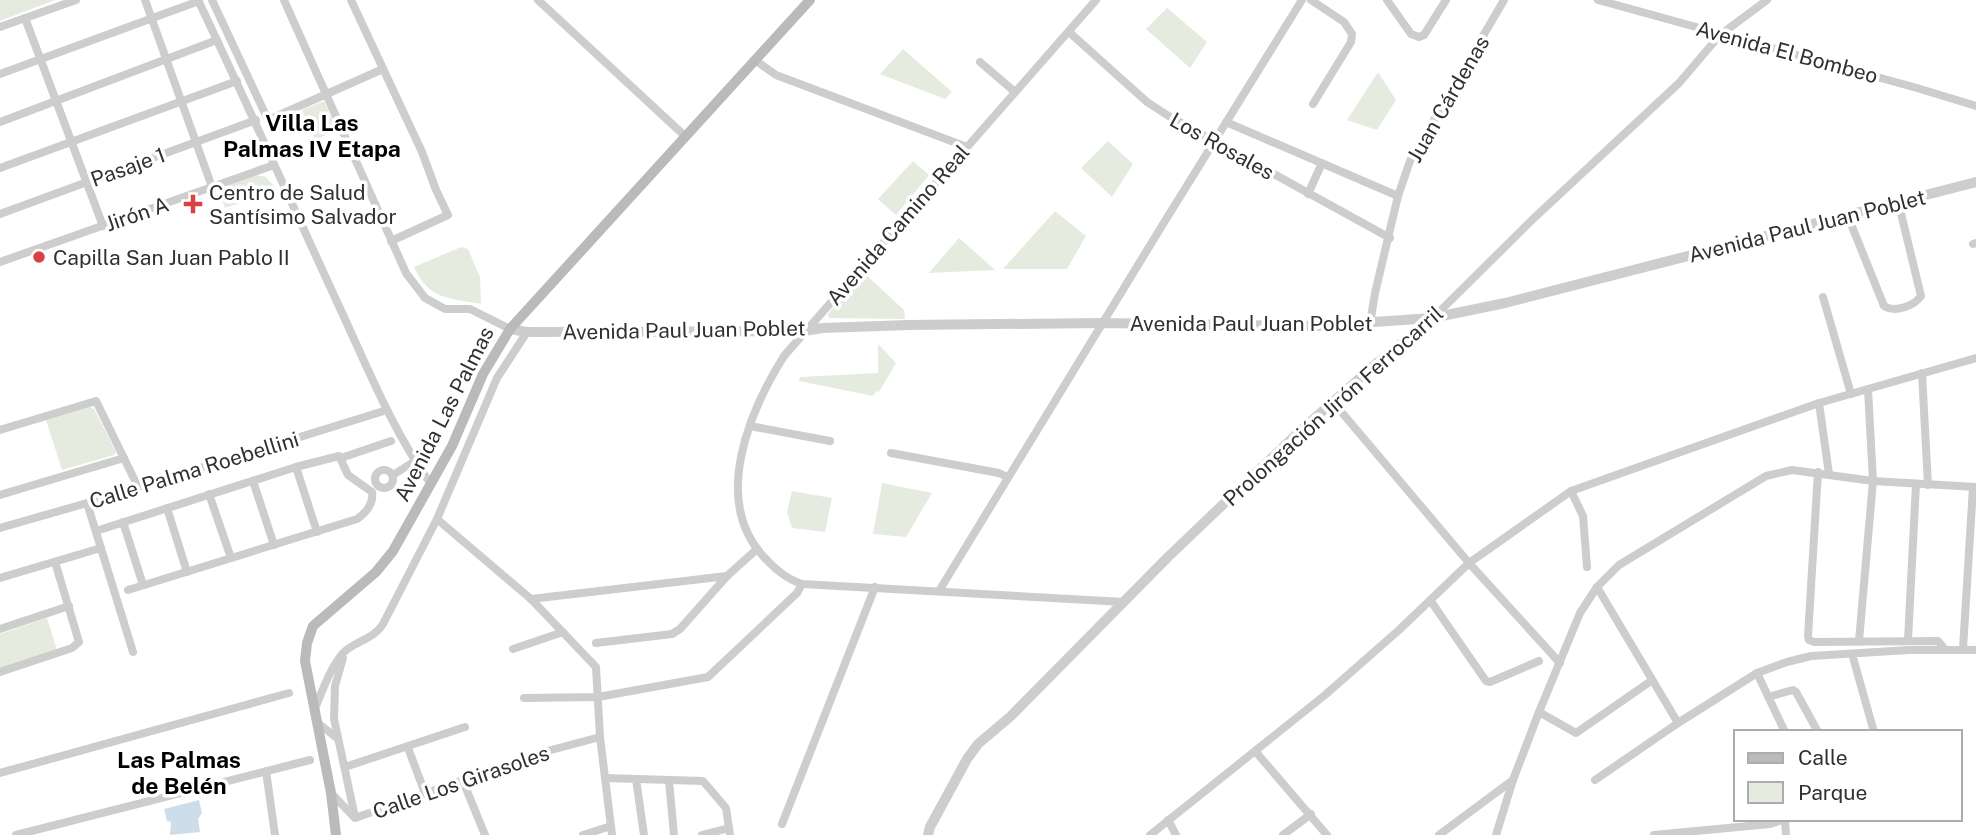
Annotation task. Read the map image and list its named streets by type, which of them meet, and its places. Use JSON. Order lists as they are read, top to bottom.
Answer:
{
  "streets": {
    "main road": ["Avenida Las Palmas"],
    "street": [
      "Avenida El Bombeo",
      "Juan Cárdenas",
      "Los Rosales",
      "Pasaje 1",
      "Jirón A",
      "Avenida Camino Real",
      "Avenida Paul Juan Poblet",
      "Prolongación Jirón Ferrocarril",
      "Calle Palma Roebellini",
      "Calle Los Girasoles"
    ]
  },
  "crossings": [
    ["Avenida El Bombeo", "Prolongación Jirón Ferrocarril"],
    ["Juan Cárdenas", "Los Rosales"],
    ["Juan Cárdenas", "Avenida Paul Juan Poblet"],
    ["Los Rosales", "Avenida Camino Real"],
    ["Avenida Camino Real", "Avenida Paul Juan Poblet"],
    ["Avenida Paul Juan Poblet", "Prolongación Jirón Ferrocarril"],
    ["Avenida Paul Juan Poblet", "Avenida Las Palmas"],
    ["Avenida Las Palmas", "Calle Los Girasoles"]
  ],
  "districts": ["Villa Las Palmas IV Etapa", "Las Palmas de Belén"],
  "places": {
    "health": ["Centro de Salud Santísimo Salvador"],
    "other": ["Capilla San Juan Pablo II"]
  },
  "legend": ["Calle", "Parque"]
}
